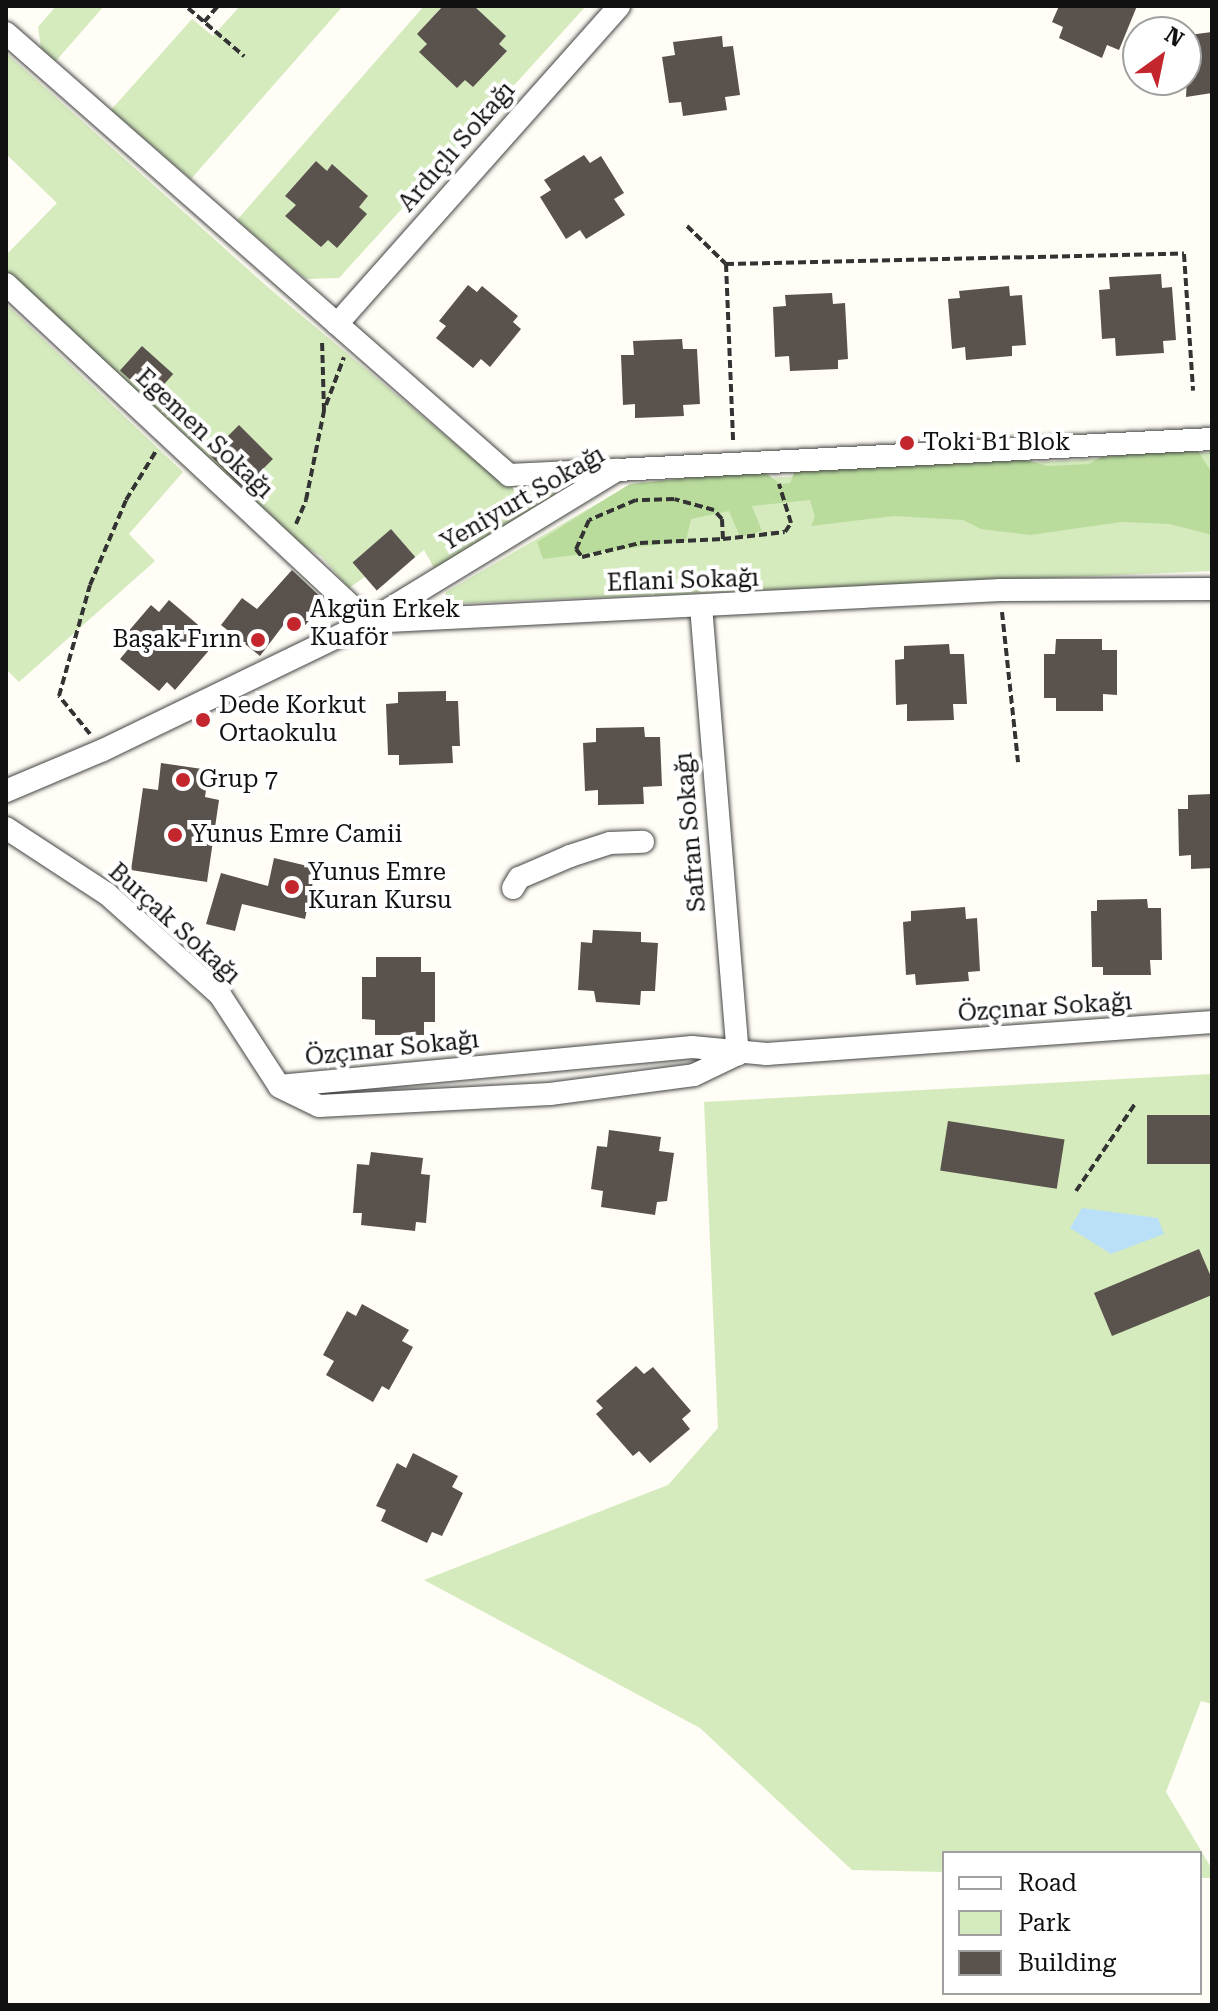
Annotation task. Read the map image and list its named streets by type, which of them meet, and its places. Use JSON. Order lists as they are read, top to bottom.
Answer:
{
  "streets": {
    "street": [
      "Ardıçlı Sokağı",
      "Egemen Sokağı",
      "Yeniyurt Sokağı",
      "Eflani Sokağı",
      "Safran Sokağı",
      "Burçak Sokağı",
      "Özçınar Sokağı"
    ]
  },
  "crossings": [
    ["Egemen Sokağı", "Yeniyurt Sokağı"],
    ["Egemen Sokağı", "Eflani Sokağı"],
    ["Yeniyurt Sokağı", "Eflani Sokağı"],
    ["Eflani Sokağı", "Safran Sokağı"],
    ["Safran Sokağı", "Özçınar Sokağı"],
    ["Burçak Sokağı", "Özçınar Sokağı"]
  ],
  "places": [
    "Toki B1 Blok",
    "Akgün Erkek Kuaför",
    "Başak Fırın",
    "Dede Korkut Ortaokulu",
    "Grup 7",
    "Yunus Emre Camii",
    "Yunus Emre Kuran Kursu"
  ],
  "legend": ["Road", "Park", "Building"],
  "north": "top right"
}
